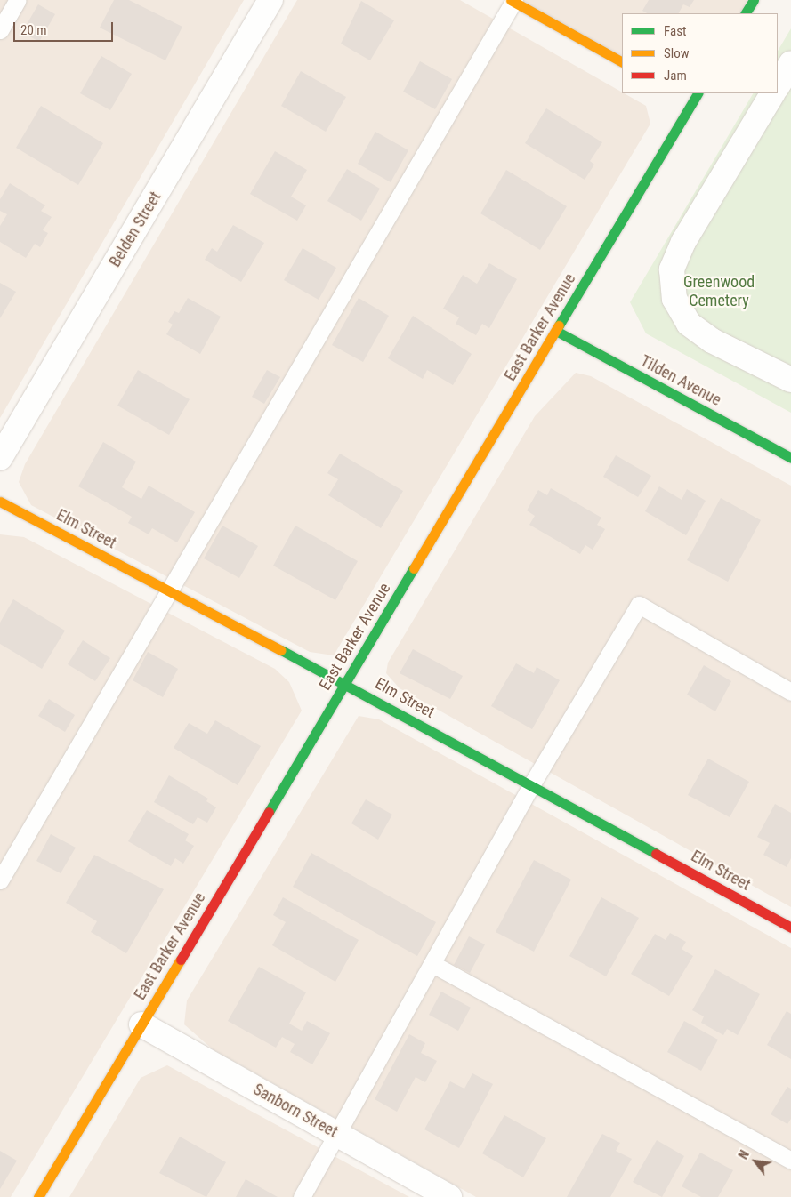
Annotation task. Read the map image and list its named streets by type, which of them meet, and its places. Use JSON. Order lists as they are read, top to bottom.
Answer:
{
  "streets": {
    "street": [
      "Belden Street",
      "East Barker Avenue",
      "Tilden Avenue",
      "Elm Street",
      "Sanborn Street"
    ]
  },
  "crossings": [
    ["East Barker Avenue", "Tilden Avenue"],
    ["East Barker Avenue", "Elm Street"],
    ["East Barker Avenue", "Sanborn Street"]
  ],
  "parks": ["Greenwood Cemetery"],
  "legend": ["Fast", "Slow", "Jam"],
  "scale_bar": "20 m",
  "north": "top left"
}
